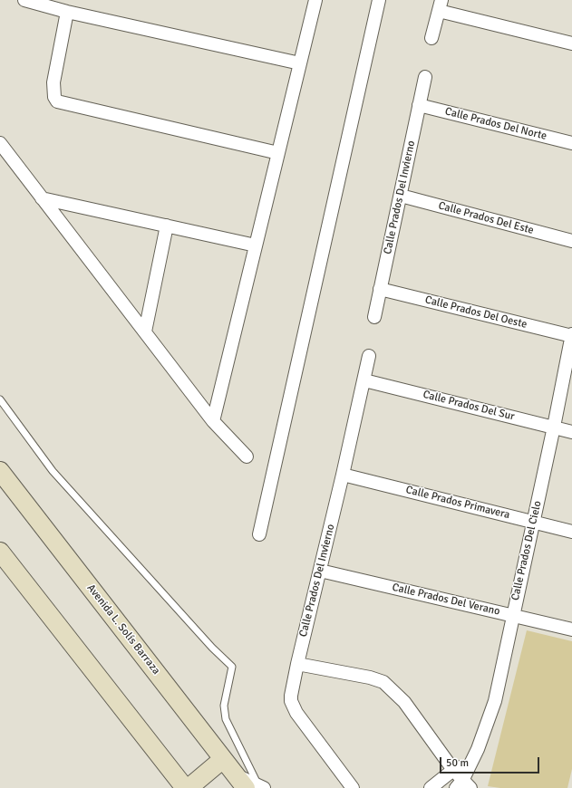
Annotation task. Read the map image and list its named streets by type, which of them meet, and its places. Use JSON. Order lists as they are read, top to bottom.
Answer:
{
  "streets": {
    "main road": ["Avenida L. Solís Barraza"],
    "street": [
      "Calle Prados Del Norte",
      "Calle Prados Del Invierno",
      "Calle Prados Del Este",
      "Calle Prados Del Oeste",
      "Calle Prados Del Sur",
      "Calle Prados Primavera",
      "Calle Prados Del Cielo",
      "Calle Prados Del Verano"
    ]
  },
  "crossings": [
    ["Calle Prados Del Norte", "Calle Prados Del Invierno"],
    ["Calle Prados Del Invierno", "Calle Prados Del Este"],
    ["Calle Prados Del Invierno", "Calle Prados Del Oeste"],
    ["Calle Prados Del Invierno", "Calle Prados Del Sur"],
    ["Calle Prados Del Invierno", "Calle Prados Primavera"],
    ["Calle Prados Del Invierno", "Calle Prados Del Verano"],
    ["Calle Prados Del Oeste", "Calle Prados Del Cielo"],
    ["Calle Prados Del Sur", "Calle Prados Del Cielo"],
    ["Calle Prados Primavera", "Calle Prados Del Cielo"],
    ["Calle Prados Del Cielo", "Calle Prados Del Verano"]
  ],
  "scale_bar": "50 m"
}
